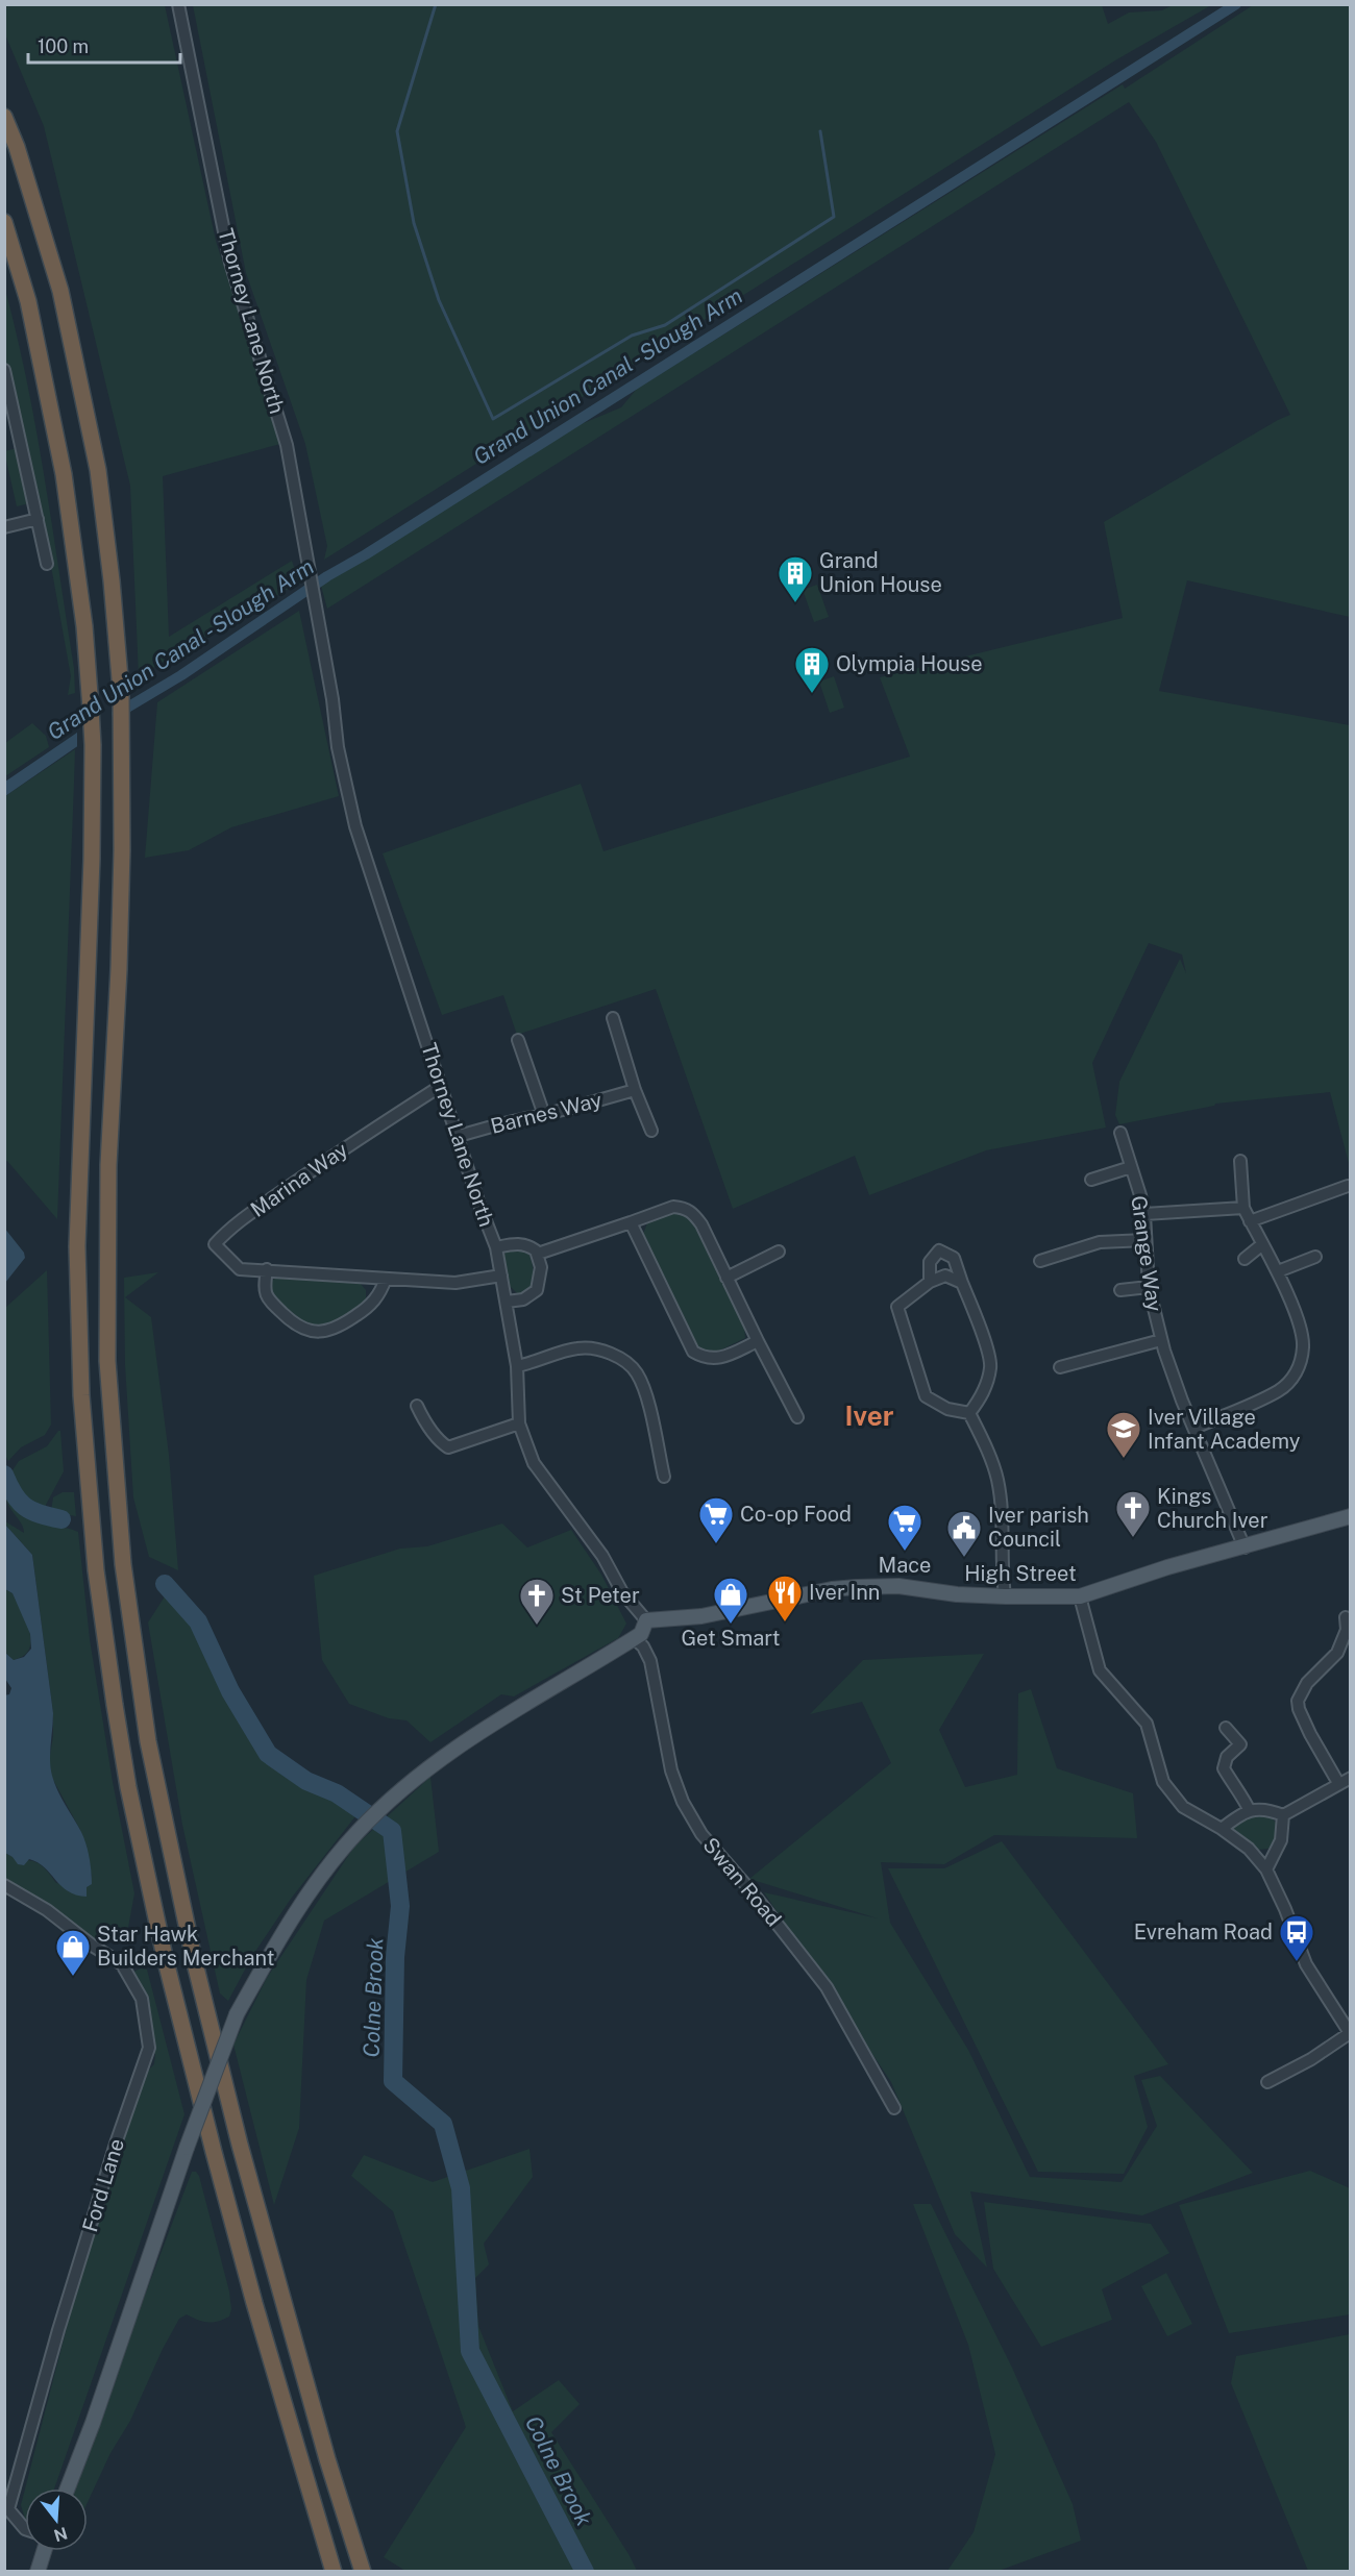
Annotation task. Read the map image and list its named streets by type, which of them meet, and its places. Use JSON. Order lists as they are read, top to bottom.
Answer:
{
  "streets": {
    "main road": ["High Street"],
    "street": [
      "Thorney Lane North",
      "Barnes Way",
      "Marina Way",
      "Grange Way",
      "Swan Road",
      "Ford Lane"
    ]
  },
  "crossings": [
    ["Thorney Lane North", "Barnes Way"],
    ["Thorney Lane North", "Marina Way"],
    ["Thorney Lane North", "High Street"],
    ["Grange Way", "High Street"]
  ],
  "districts": ["Iver"],
  "water": ["Grand Union Canal - Slough Arm", "Colne Brook"],
  "places": {
    "building": ["Grand Union House", "Olympia House"],
    "school or university": ["Iver Village Infant Academy"],
    "church": ["Kings Church Iver", "St Peter"],
    "supermarket": ["Co-op Food", "Mace"],
    "public building": ["Iver parish Council"],
    "restaurant": ["Iver Inn"],
    "shop": ["Get Smart", "Star Hawk Builders Merchant"],
    "bus stop": ["Evreham Road"]
  },
  "scale_bar": "100 m",
  "north": "bottom"
}
